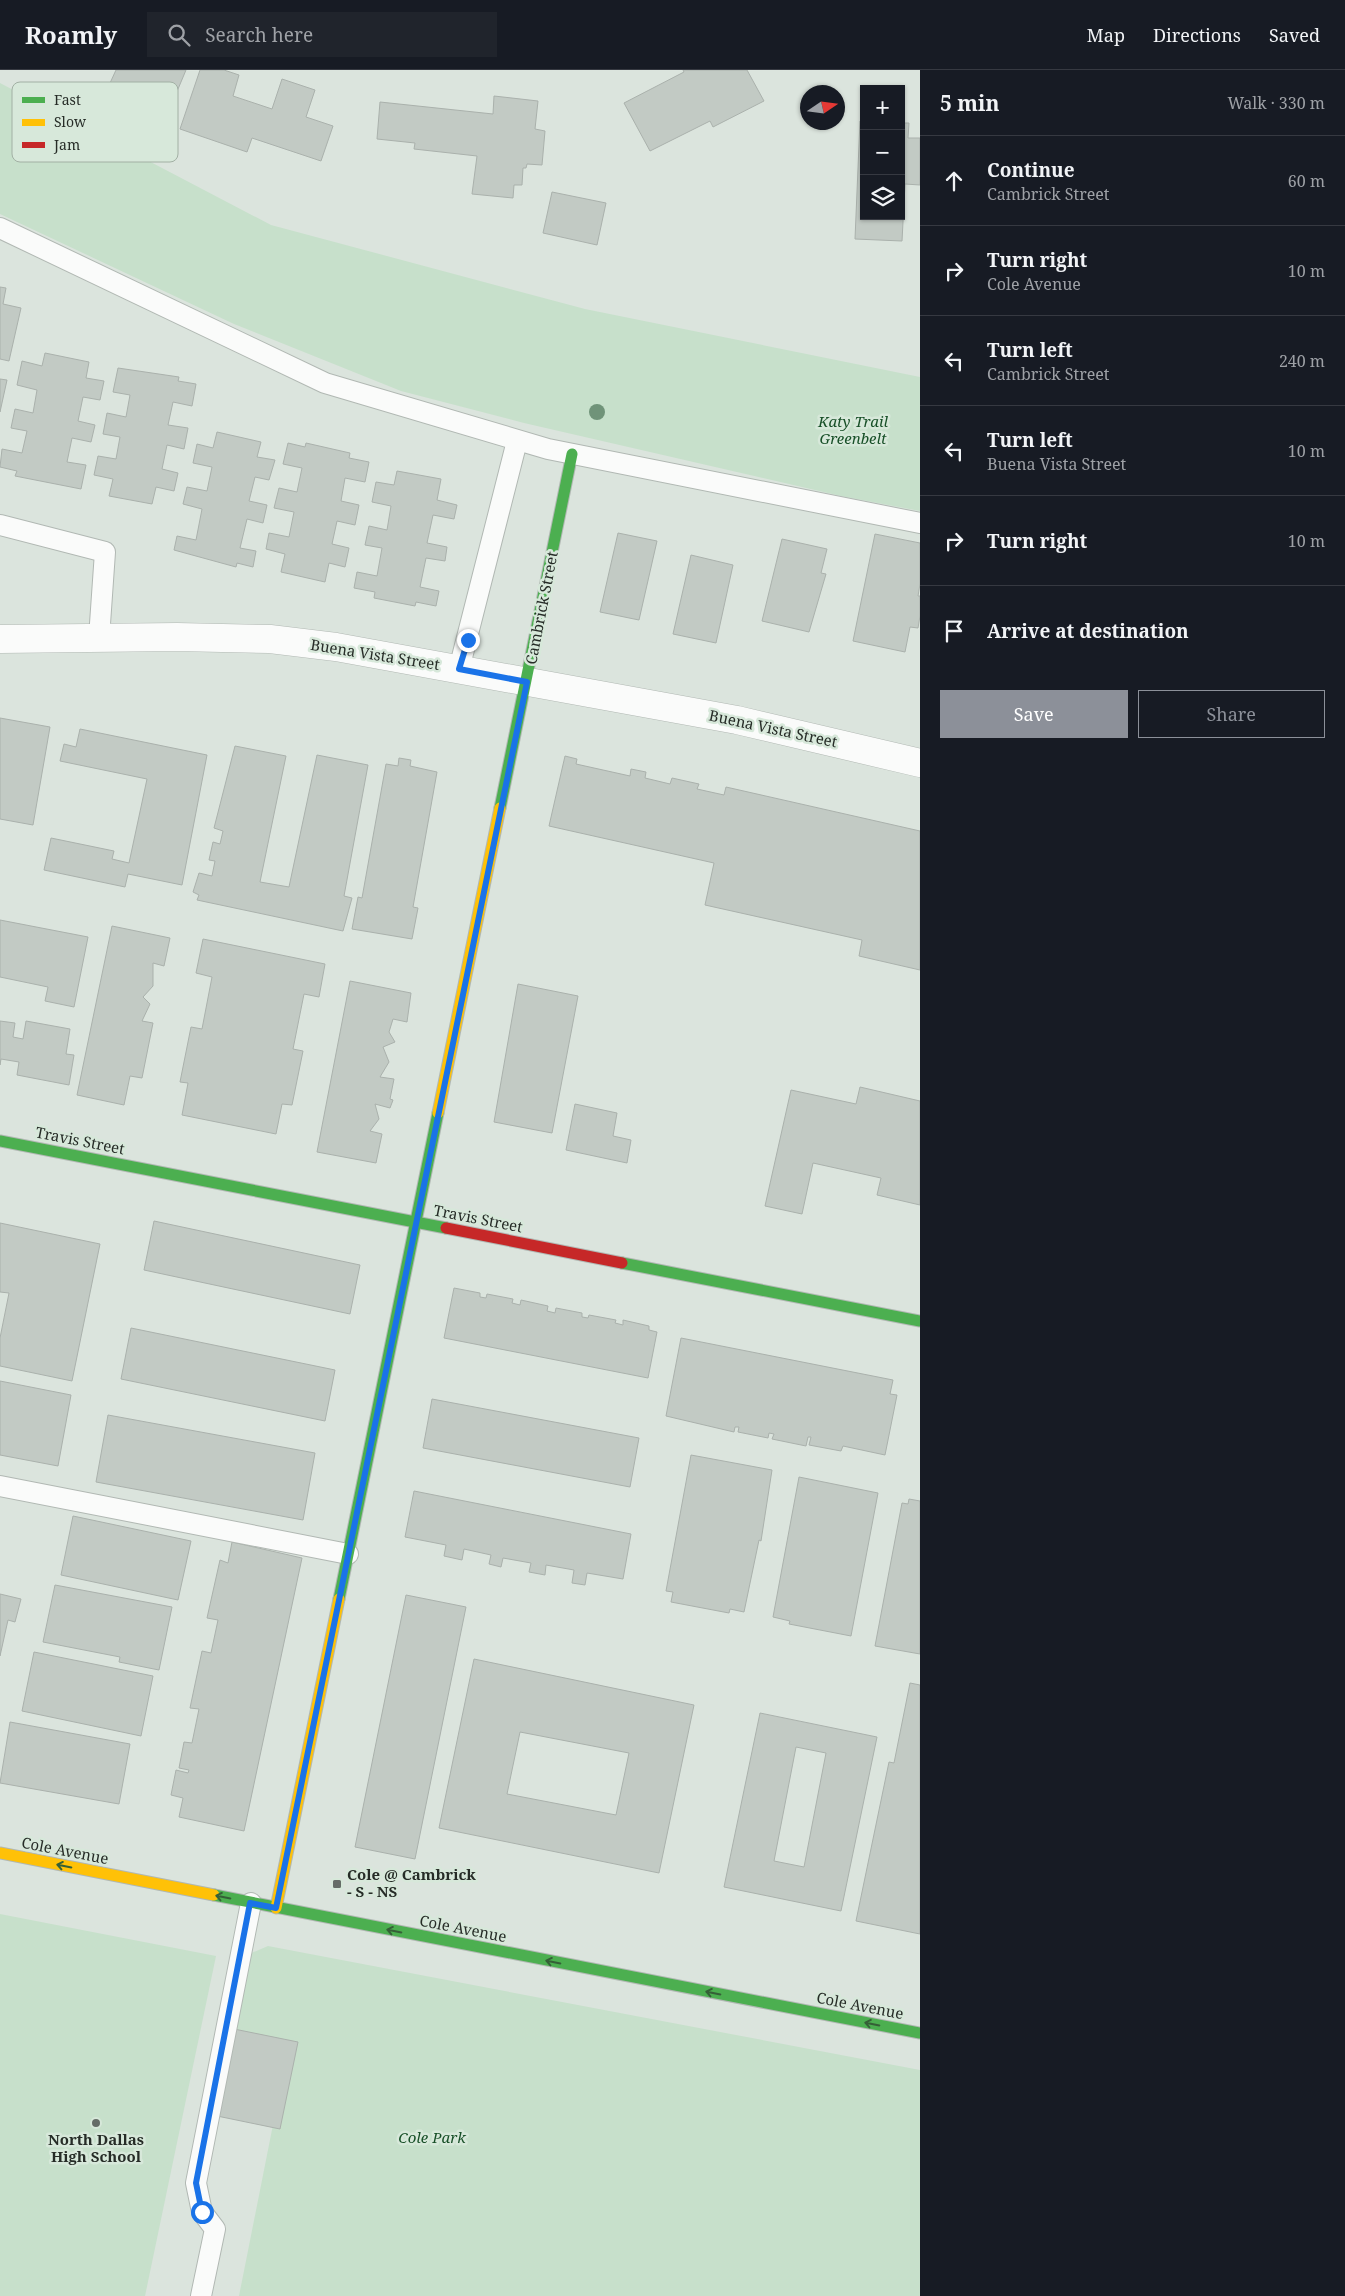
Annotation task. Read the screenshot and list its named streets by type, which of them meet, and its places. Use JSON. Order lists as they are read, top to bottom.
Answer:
{
  "streets": {
    "street": [
      "Cambrick Street",
      "Buena Vista Street",
      "Travis Street",
      "Cole Avenue"
    ]
  },
  "crossings": [
    ["Cambrick Street", "Buena Vista Street"],
    ["Cambrick Street", "Travis Street"],
    ["Cambrick Street", "Cole Avenue"]
  ],
  "one_way": ["Cole Avenue"],
  "parks": ["Katy Trail Greenbelt", "Cole Park"],
  "places": {
    "transit": ["Cole @ Cambrick - S - NS"],
    "other": ["North Dallas High School"]
  },
  "legend": ["Fast", "Slow", "Jam"],
  "north": "right",
  "page": {
    "header": "Roamly",
    "search": "Search here",
    "nav": ["Map", "Directions", "Saved"],
    "heading": ["5 min", "Walk · 330 m"],
    "map_buttons": ["+", "−"],
    "list": [
      ["Continue", "Cambrick Street", "60 m"],
      ["Turn right", "Cole Avenue", "10 m"],
      ["Turn left", "Cambrick Street", "240 m"],
      ["Turn left", "Buena Vista Street", "10 m"],
      ["Turn right", "10 m"],
      "Arrive at destination"
    ],
    "buttons": ["Save", "Share"]
  }
}
